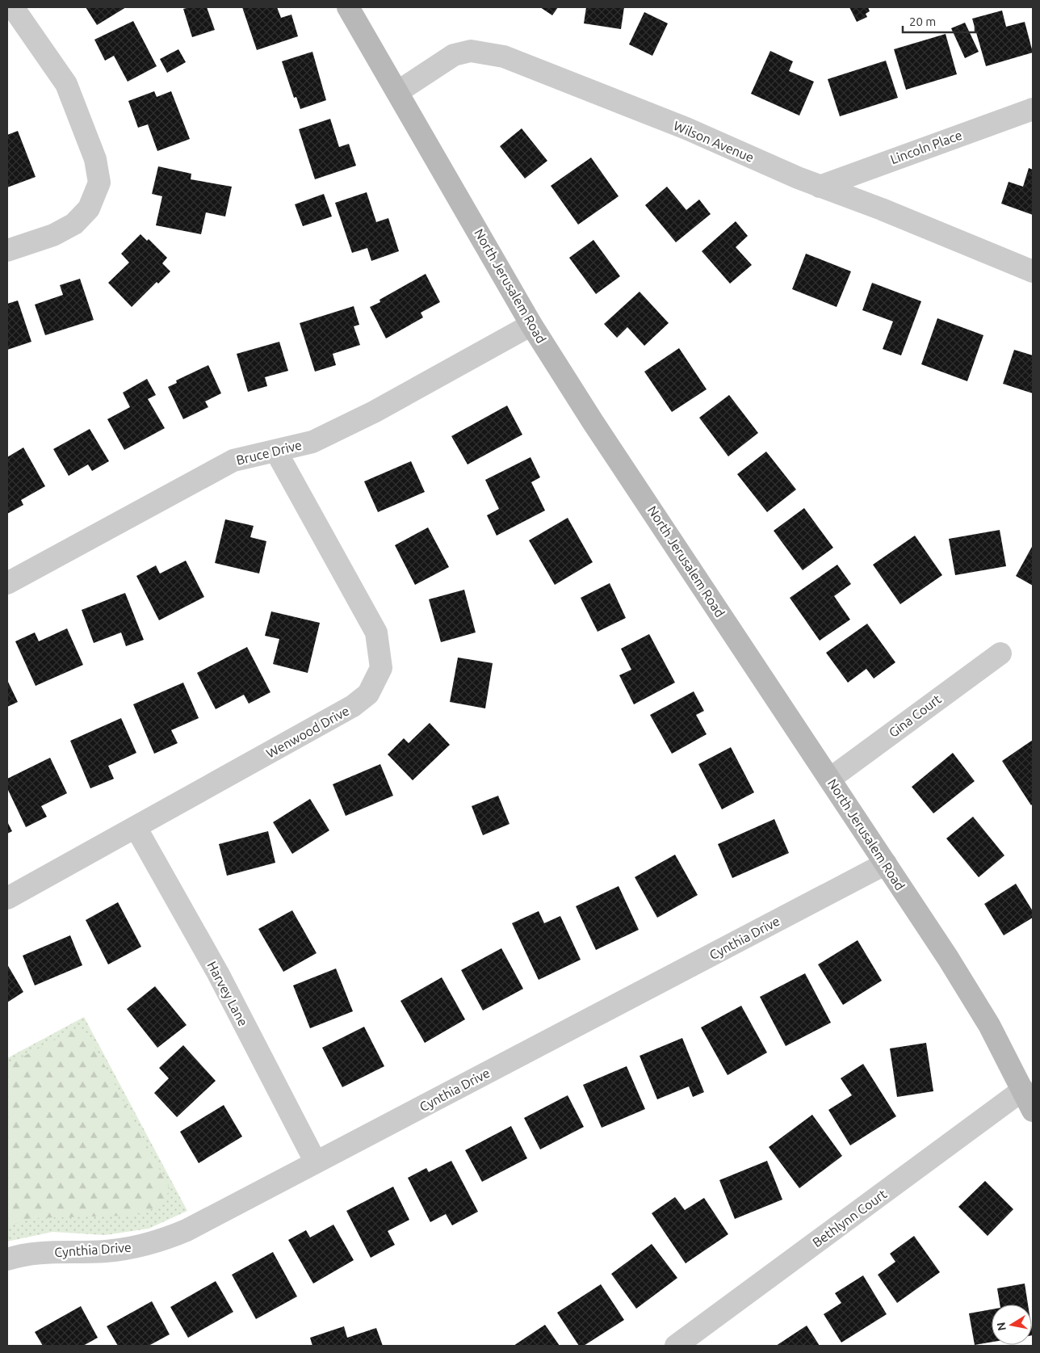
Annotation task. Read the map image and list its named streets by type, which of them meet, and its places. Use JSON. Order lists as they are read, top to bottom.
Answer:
{
  "streets": {
    "main road": ["North Jerusalem Road"],
    "street": [
      "Wilson Avenue",
      "Lincoln Place",
      "Bruce Drive",
      "Gina Court",
      "Wenwood Drive",
      "Cynthia Drive",
      "Harvey Lane",
      "Bethlynn Court"
    ]
  },
  "crossings": [
    ["Wilson Avenue", "Lincoln Place"],
    ["Wilson Avenue", "North Jerusalem Road"],
    ["North Jerusalem Road", "Bruce Drive"],
    ["North Jerusalem Road", "Gina Court"],
    ["North Jerusalem Road", "Cynthia Drive"],
    ["North Jerusalem Road", "Bethlynn Court"],
    ["Bruce Drive", "Wenwood Drive"],
    ["Wenwood Drive", "Harvey Lane"],
    ["Cynthia Drive", "Harvey Lane"]
  ],
  "scale_bar": "20 m",
  "north": "left"
}
